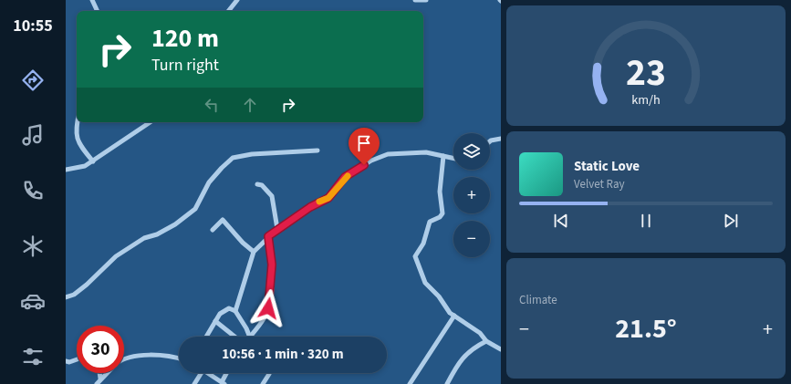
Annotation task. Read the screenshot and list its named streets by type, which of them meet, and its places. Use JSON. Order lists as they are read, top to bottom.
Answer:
{
  "page": {
    "tabs": "10:55",
    "turn": ["120 m", "Turn right"],
    "map_buttons": ["+", "−"],
    "song": ["Static Love", "Velvet Ray"],
    "tile": "Climate",
    "heat": ["−", "21.5°", "+"],
    "limit": "30",
    "trip": "10:56 · 1 min · 320 m",
    "gauge": ["23", "km/h"]
  }
}
